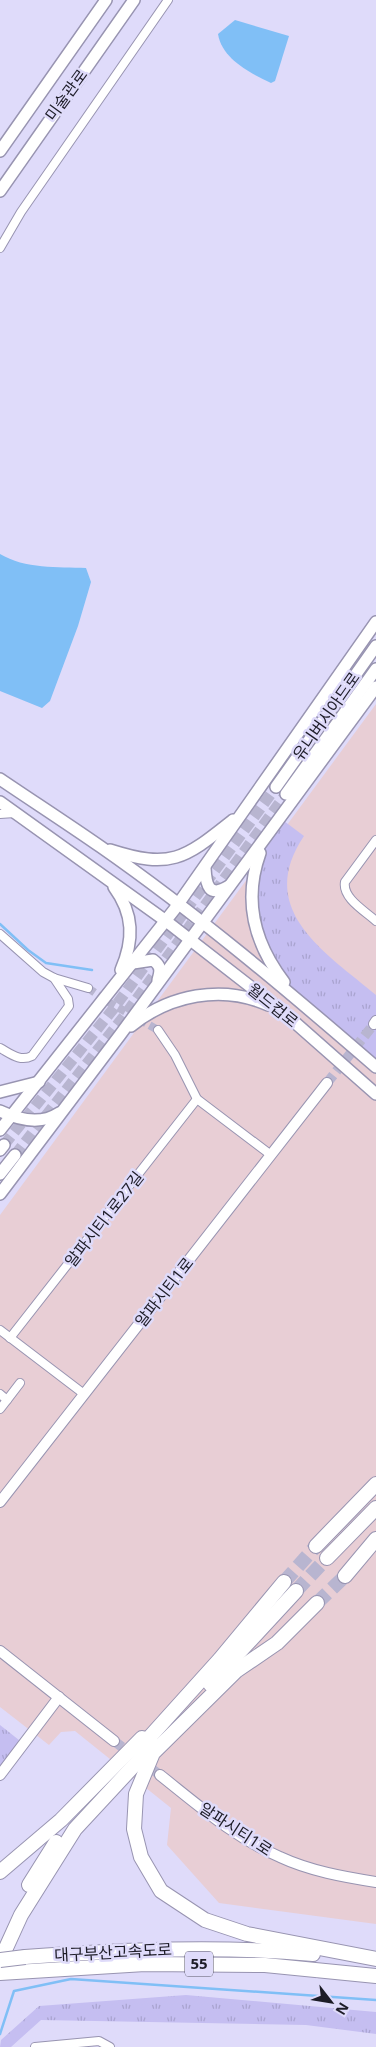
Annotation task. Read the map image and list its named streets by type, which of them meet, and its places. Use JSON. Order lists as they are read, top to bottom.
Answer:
{
  "streets": {
    "highway": ["대구부산고속도로", "55"],
    "main road": ["미술관로", "유니버시아드로", "월드컵로"],
    "street": ["알파시티1로27길", "알파시티1로"]
  },
  "north": "bottom right"
}
